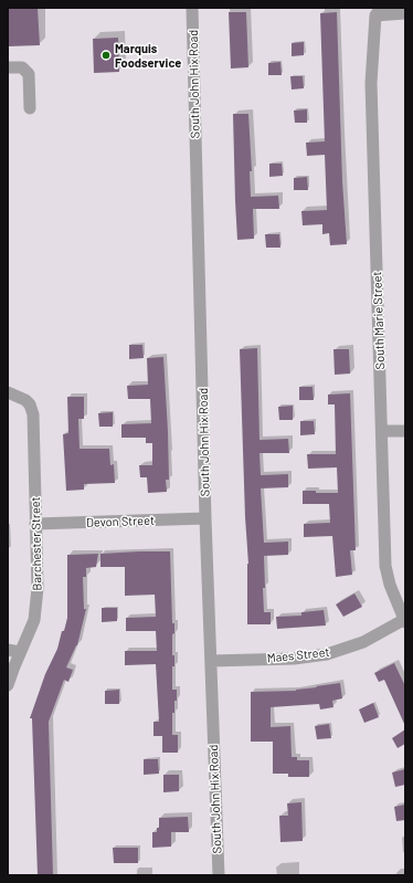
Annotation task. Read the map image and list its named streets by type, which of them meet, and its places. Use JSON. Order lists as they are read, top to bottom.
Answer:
{
  "streets": {
    "street": [
      "South John Hix Road",
      "South Marie Street",
      "Devon Street",
      "Barchester Street",
      "Maes Street"
    ]
  },
  "crossings": [
    ["South John Hix Road", "Devon Street"],
    ["South John Hix Road", "Maes Street"],
    ["South Marie Street", "Maes Street"],
    ["Devon Street", "Barchester Street"]
  ],
  "places": ["Marquis Foodservice"]
}
